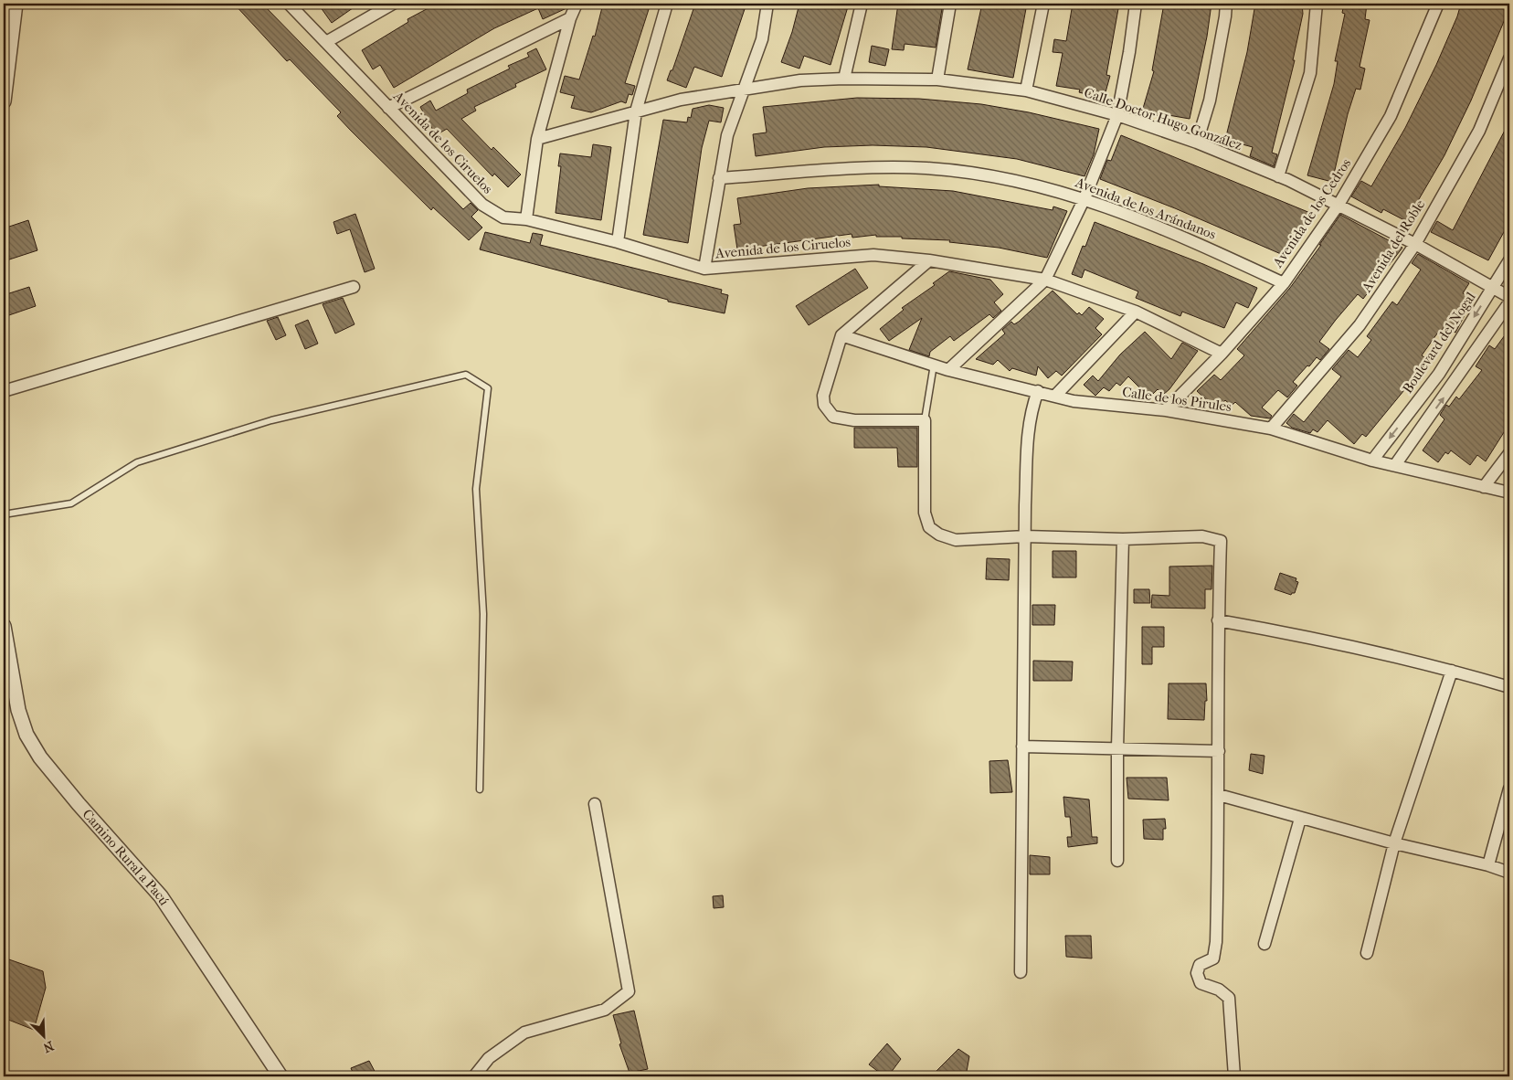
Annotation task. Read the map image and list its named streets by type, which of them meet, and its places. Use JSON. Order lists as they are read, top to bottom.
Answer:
{
  "streets": {
    "street": [
      "Calle Doctor Hugo González",
      "Avenida de los Ciruelos",
      "Avenida de los Arándanos",
      "Avenida de los Cedros",
      "Avenida del Roble",
      "Boulevard del Nogal",
      "Calle de los Pirules",
      "Camino Rural a Pacú"
    ]
  },
  "crossings": [
    ["Calle Doctor Hugo González", "Avenida de los Cedros"],
    ["Calle Doctor Hugo González", "Avenida del Roble"],
    ["Calle Doctor Hugo González", "Boulevard del Nogal"],
    ["Avenida de los Ciruelos", "Avenida de los Cedros"],
    ["Avenida de los Arándanos", "Avenida de los Cedros"],
    ["Avenida de los Cedros", "Calle de los Pirules"],
    ["Avenida del Roble", "Calle de los Pirules"],
    ["Boulevard del Nogal", "Calle de los Pirules"]
  ],
  "north": "bottom right"
}
